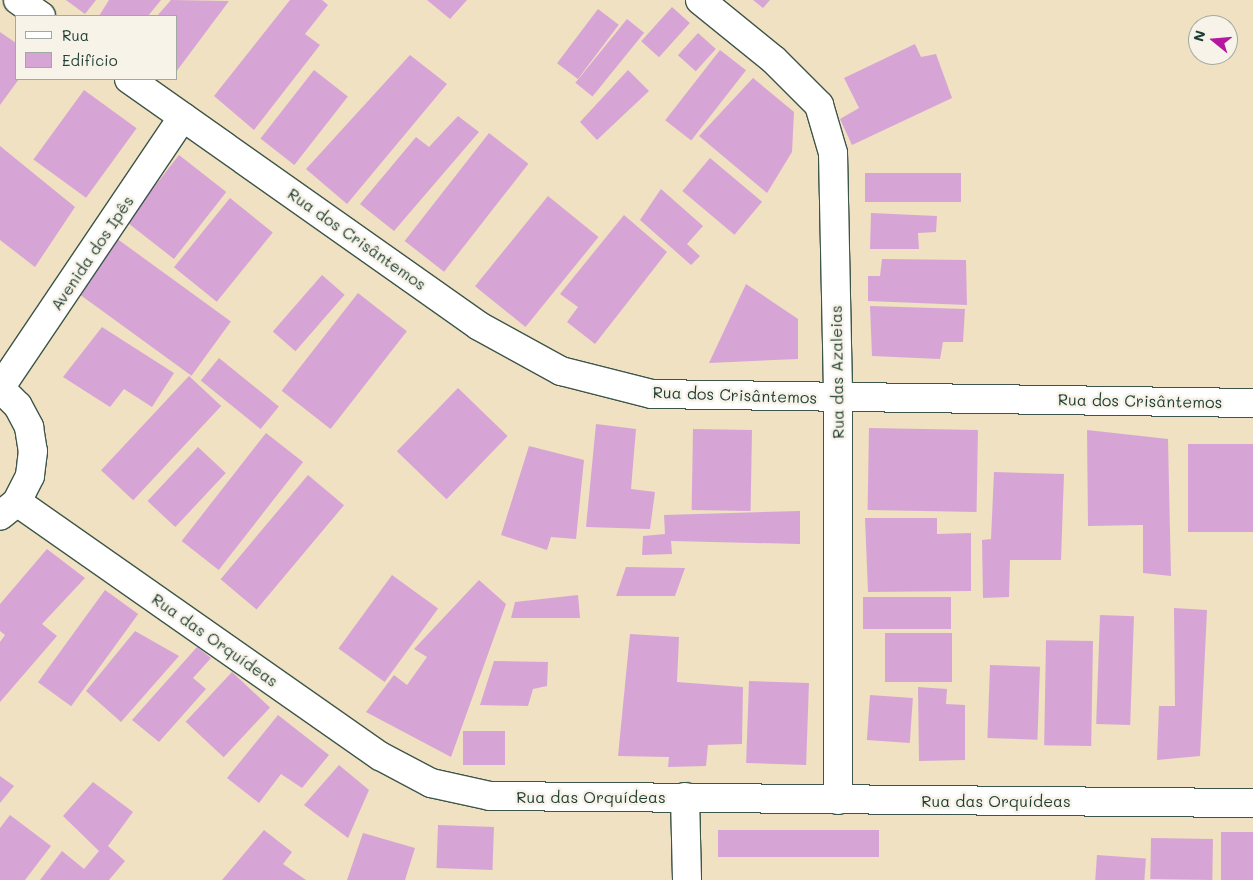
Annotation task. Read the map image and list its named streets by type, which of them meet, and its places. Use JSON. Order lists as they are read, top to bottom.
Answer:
{
  "streets": {
    "street": [
      "Rua dos Crisântemos",
      "Avenida dos Ipês",
      "Rua das Azaleias",
      "Rua das Orquídeas"
    ]
  },
  "crossings": [
    ["Rua dos Crisântemos", "Avenida dos Ipês"],
    ["Rua dos Crisântemos", "Rua das Azaleias"],
    ["Rua das Azaleias", "Rua das Orquídeas"]
  ],
  "legend": ["Rua", "Edifício"],
  "north": "left"
}
